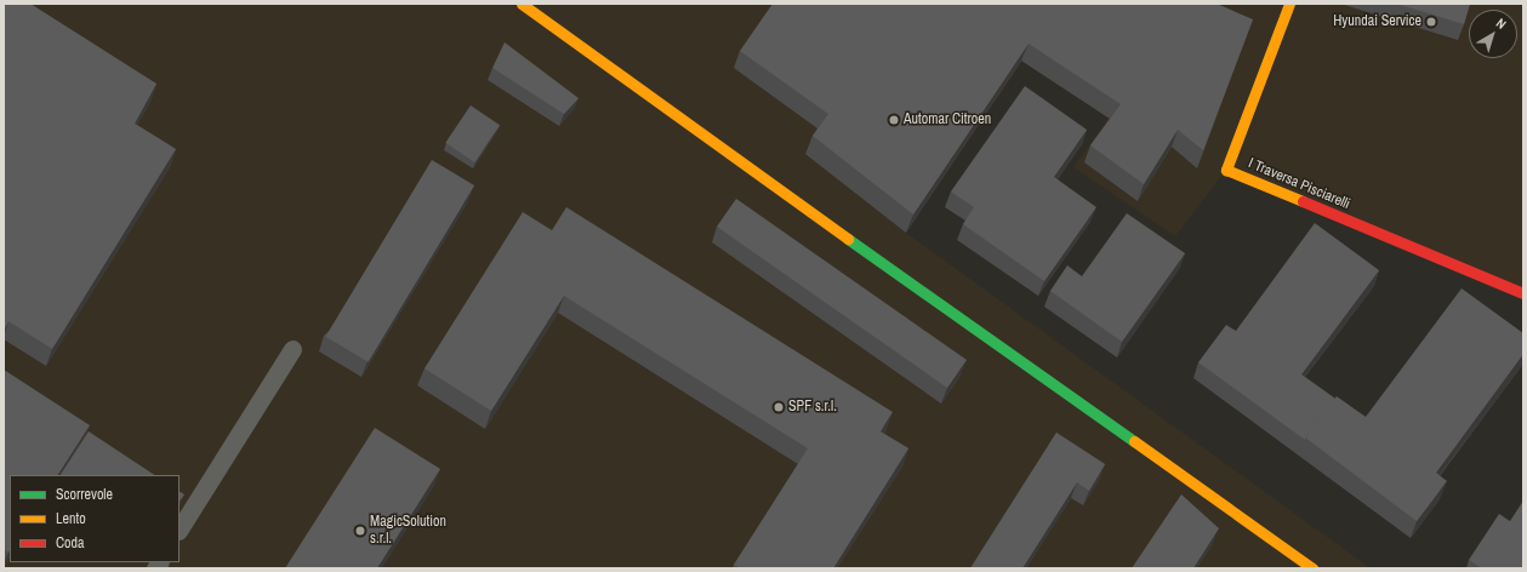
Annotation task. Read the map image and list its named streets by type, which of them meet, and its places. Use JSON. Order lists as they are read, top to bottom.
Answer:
{
  "streets": {
    "street": ["I Traversa Pisciarelli"]
  },
  "places": [
    "Hyundai Service",
    "Automar Citroen",
    "SPF s.r.l.",
    "MagicSolution s.r.l."
  ],
  "legend": ["Scorrevole", "Lento", "Coda"],
  "north": "top right"
}
